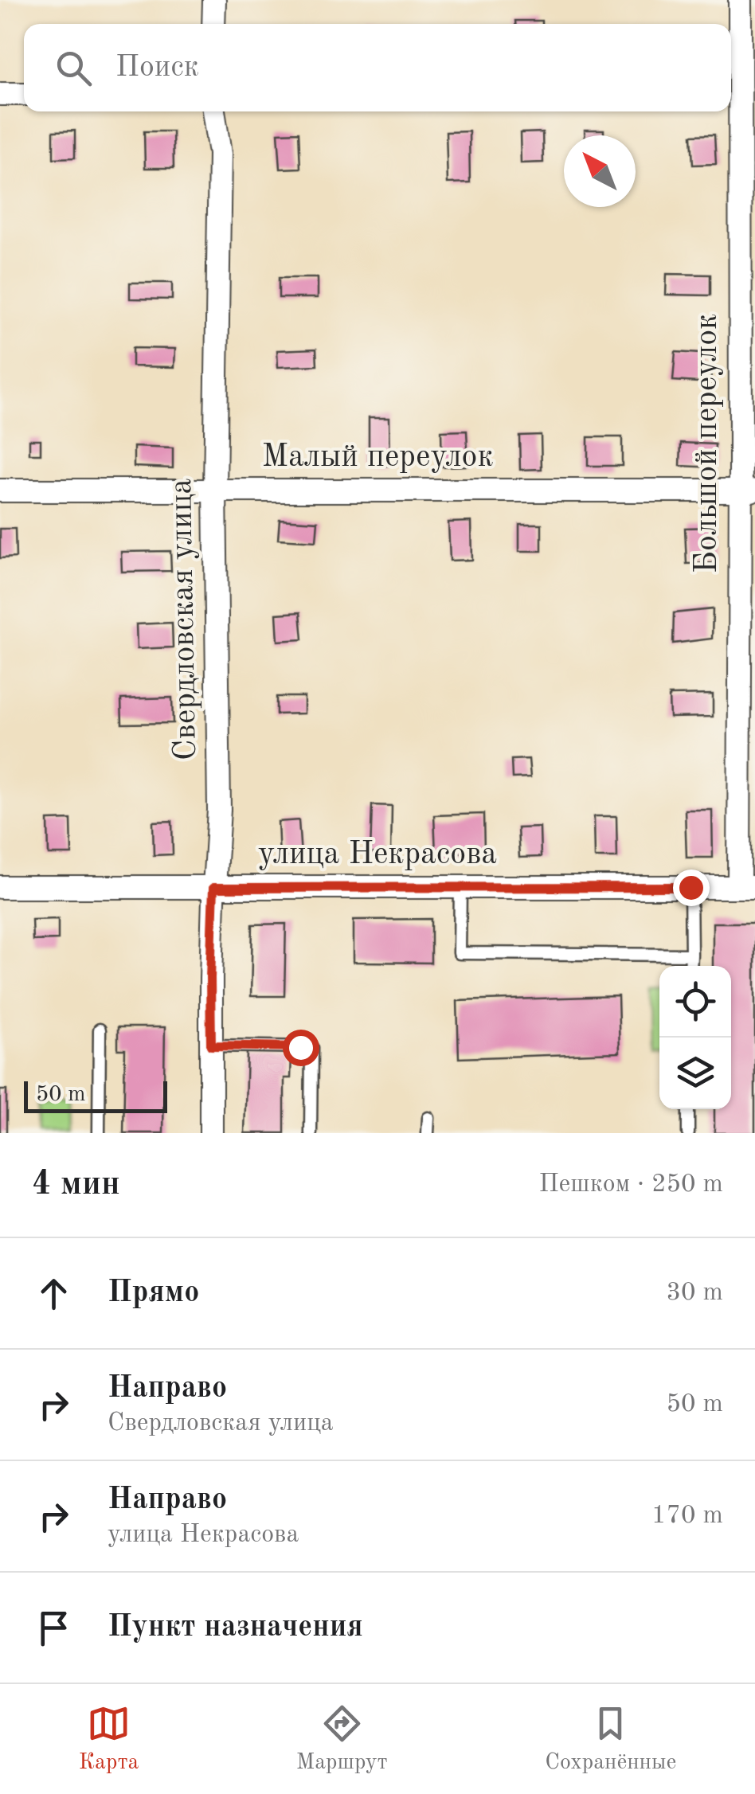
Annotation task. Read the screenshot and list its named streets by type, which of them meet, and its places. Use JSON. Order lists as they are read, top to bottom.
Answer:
{
  "streets": {
    "street": [
      "Большой переулок",
      "Малый переулок",
      "Свердловская улица",
      "улица Некрасова"
    ]
  },
  "crossings": [
    ["Большой переулок", "Малый переулок"],
    ["Большой переулок", "улица Некрасова"],
    ["Малый переулок", "Свердловская улица"],
    ["Свердловская улица", "улица Некрасова"]
  ],
  "scale_bar": "50 m",
  "north": "top left",
  "page": {
    "search": "Поиск",
    "scale": "50 m",
    "heading": ["4 мин", "Пешком · 250 m"],
    "list": [
      ["Прямо", "30 m"],
      ["Направо", "Свердловская улица", "50 m"],
      ["Направо", "улица Некрасова", "170 m"],
      "Пункт назначения"
    ],
    "nav": ["Карта", "Маршрут", "Сохранённые"]
  }
}
